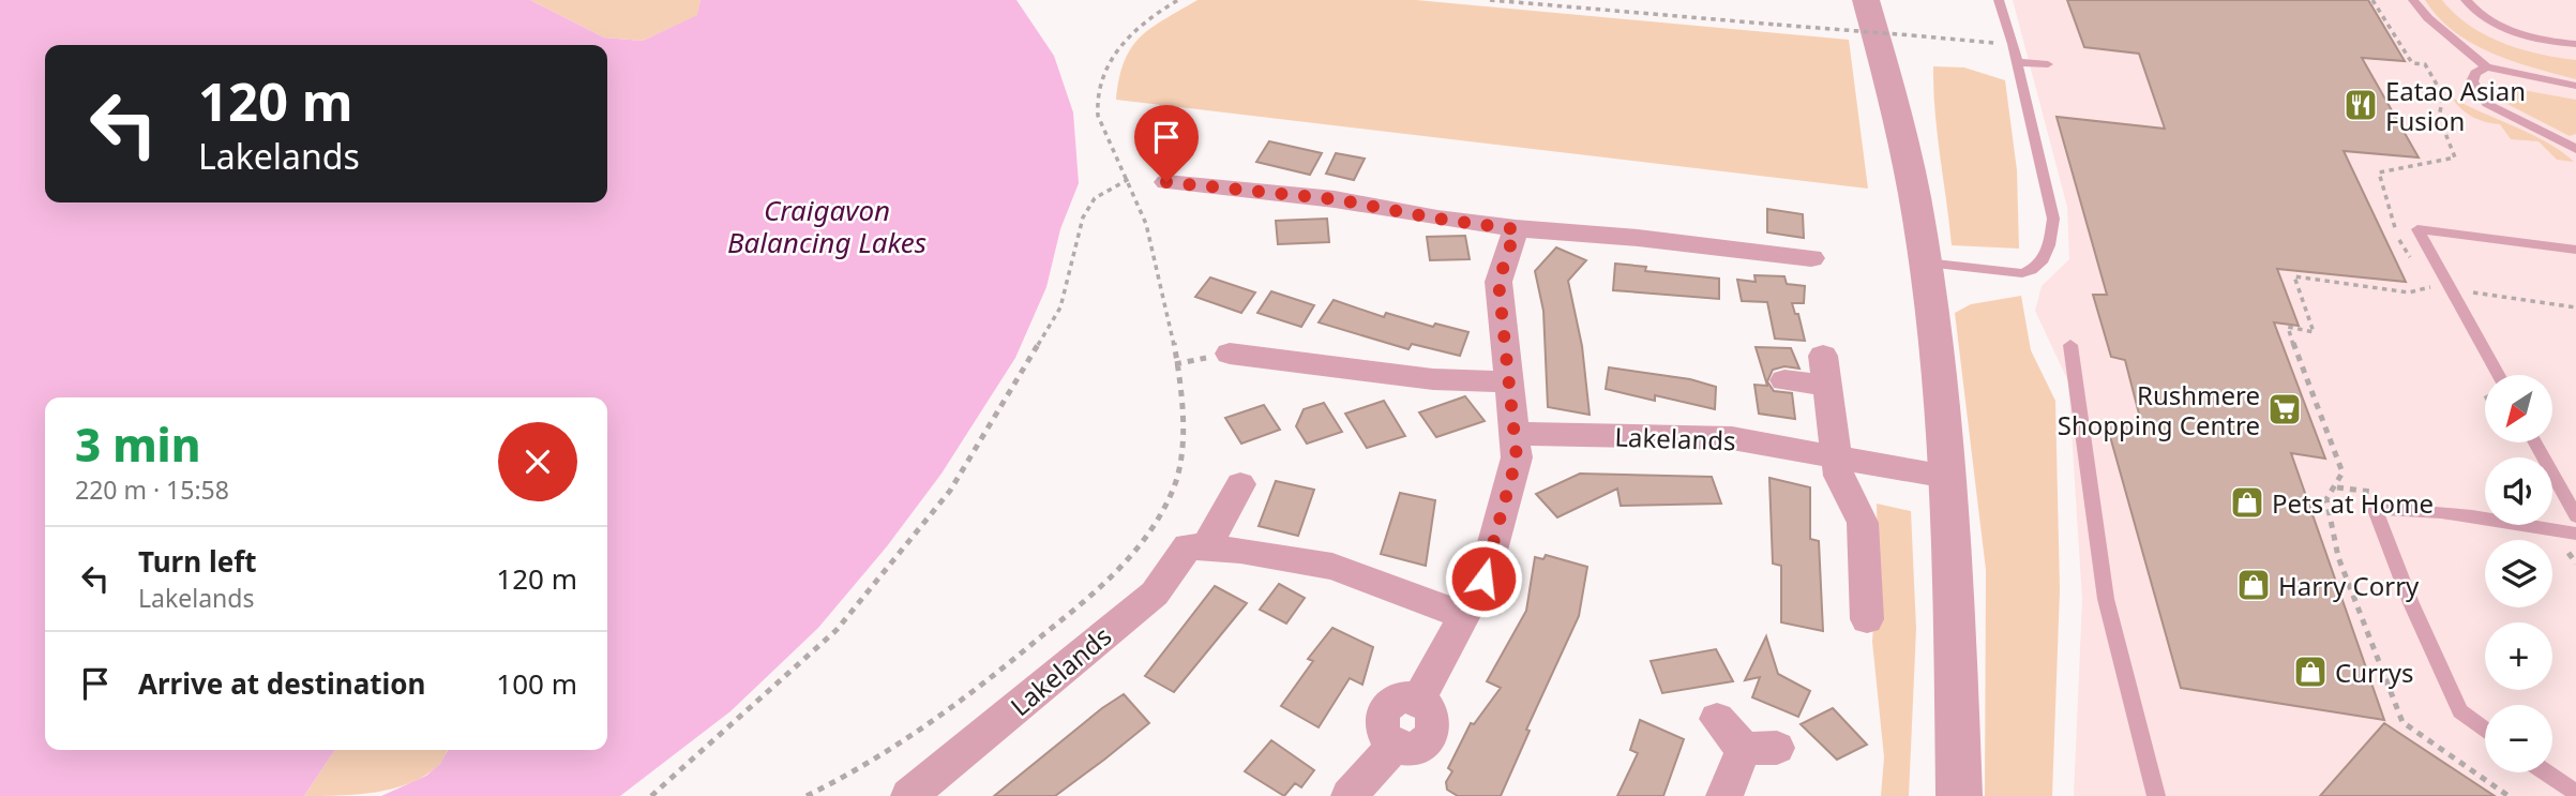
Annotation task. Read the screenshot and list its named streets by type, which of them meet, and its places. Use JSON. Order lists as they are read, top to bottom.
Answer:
{
  "streets": {
    "street": ["Lakelands"]
  },
  "water": ["Craigavon Balancing Lakes"],
  "places": {
    "restaurant": ["Eatao Asian Fusion"],
    "supermarket": ["Rushmere Shopping Centre"],
    "shop": ["Pets at Home", "Harry Corry", "Currys"]
  },
  "north": "bottom left",
  "page": {
    "turn": ["120 m", "Lakelands"],
    "map_buttons": ["+", "−"],
    "heading": ["3 min", "220 m · 15:58"],
    "list": [
      {
        "name": "Turn left",
        "note": "Lakelands",
        "value": "120 m"
      },
      {
        "name": "Arrive at destination",
        "value": "100 m"
      }
    ]
  }
}
